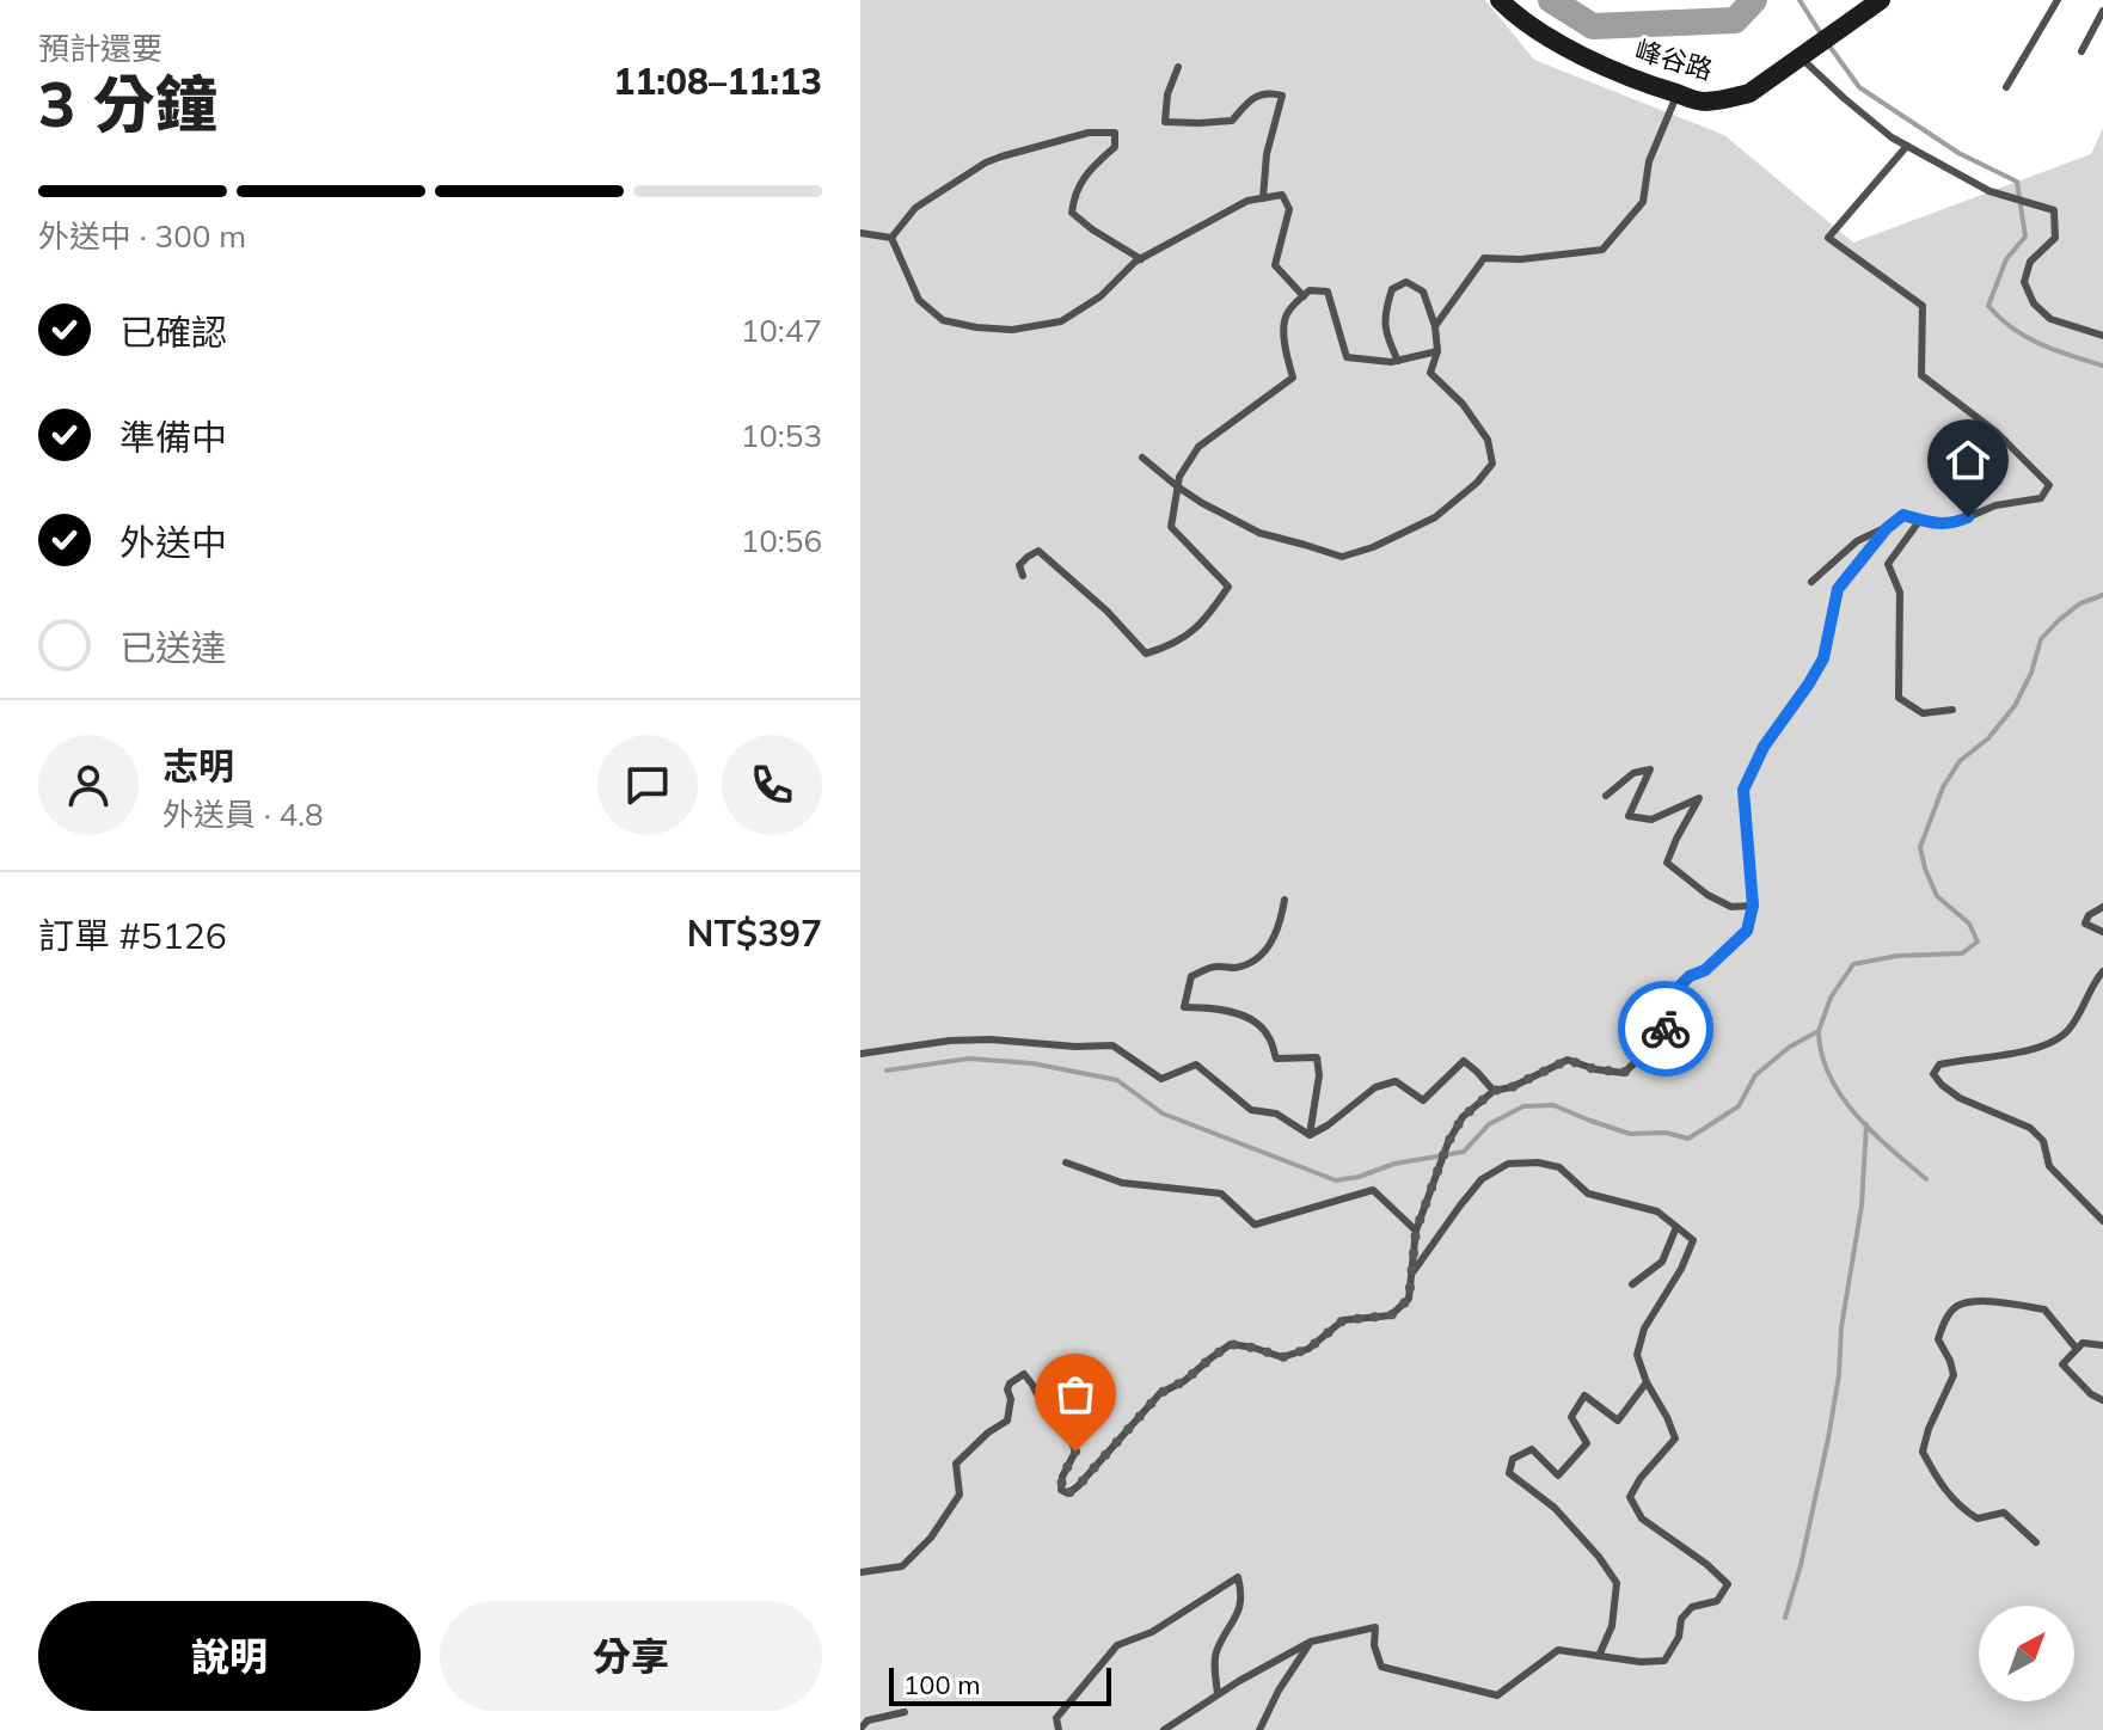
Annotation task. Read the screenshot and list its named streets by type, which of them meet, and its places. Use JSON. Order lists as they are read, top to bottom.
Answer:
{
  "streets": {
    "street": ["峰谷路"]
  },
  "scale_bar": "100 m",
  "north": "top right",
  "page": {
    "heading": ["3 分鐘", "預計還要", "11:08–11:13"],
    "panel": [
      "志明",
      "外送員 · 4.8",
      "訂單 #5126",
      "NT$397"
    ],
    "bar": "外送中 · 300 m",
    "list": [
      ["已確認", "10:47"],
      ["準備中", "10:53"],
      ["外送中", "10:56"],
      "已送達"
    ],
    "buttons": ["說明", "分享"],
    "scale": "100 m"
  }
}
